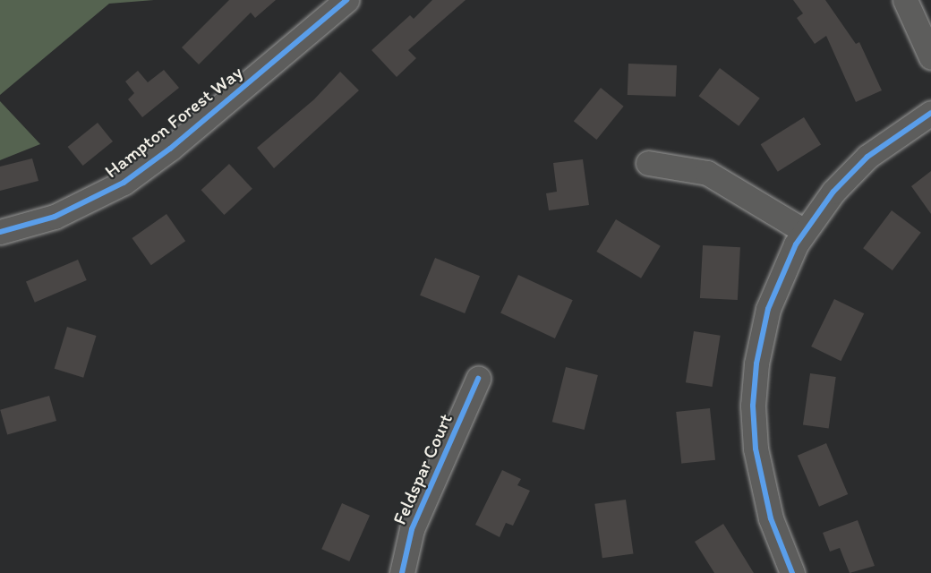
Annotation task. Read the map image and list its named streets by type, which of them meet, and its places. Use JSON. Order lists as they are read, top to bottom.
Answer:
{
  "streets": {
    "street": ["Hampton Forest Way", "Feldspar Court"]
  }
}
